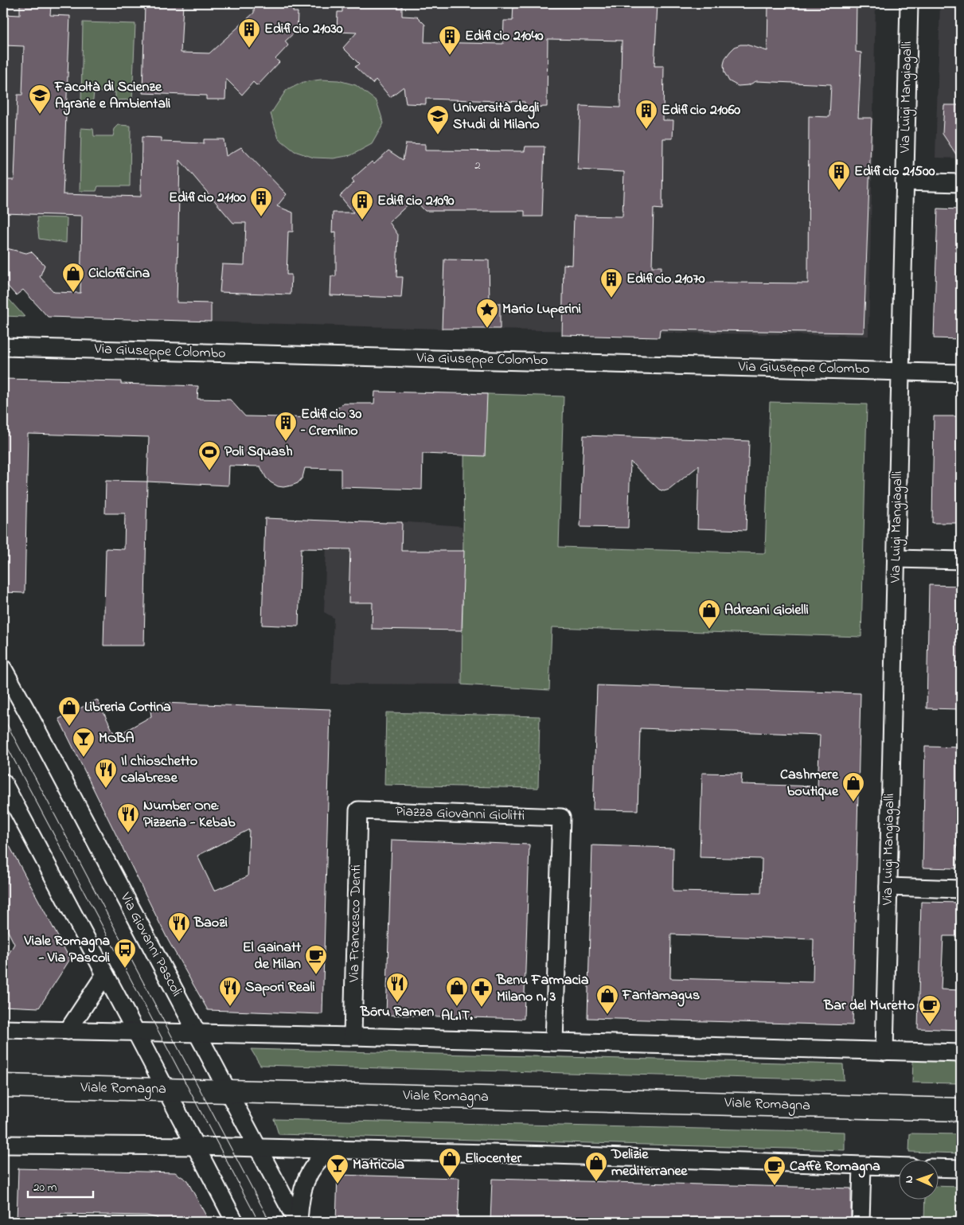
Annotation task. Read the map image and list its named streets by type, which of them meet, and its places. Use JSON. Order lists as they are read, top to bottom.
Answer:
{
  "streets": {
    "main road": ["Viale Romagna"],
    "street": [
      "Via Luigi Mangiagalli",
      "Via Giuseppe Colombo",
      "Piazza Giovanni Giolitti",
      "Via Francesco Denti",
      "Via Giovanni Pascoli"
    ]
  },
  "crossings": [
    ["Via Luigi Mangiagalli", "Via Giuseppe Colombo"],
    ["Piazza Giovanni Giolitti", "Via Francesco Denti"],
    ["Via Giovanni Pascoli", "Viale Romagna"]
  ],
  "places": {
    "building": [
      "Edificio 21030",
      "Edificio 21040",
      "Edificio 21060",
      "Edificio 21500",
      "Edificio 21100",
      "Edificio 21090",
      "Edificio 21070",
      "Edificio 30 – Cremlino"
    ],
    "school or university": ["Facoltà di Scienze Agrarie e Ambientali", "Università degli Studi di Milano"],
    "shop": [
      "Ciclofficina",
      "Adreani Gioielli",
      "Libreria Cortina",
      "Cashmere boutique",
      "AL.IT.",
      "Fantamagus",
      "Eliocenter",
      "Delizie mediterranee"
    ],
    "place": ["Mario Luperini"],
    "sports": ["Poli Squash"],
    "bar": ["MOBA", "Matricola"],
    "restaurant": [
      "Il chioschetto calabrese",
      "Number One: Pizzeria - Kebab",
      "Baozi",
      "Bōru Ramen",
      "Sapori Reali"
    ],
    "bus stop": ["Viale Romagna - Via Pascoli"],
    "cafe": ["El Gainatt de Milan", "Bar del Muretto", "Caffè Romagna"],
    "pharmacy": ["Benu Farmacia Milano n. 3"]
  },
  "house_numbers": ["2"],
  "scale_bar": "20 m",
  "north": "left"
}
